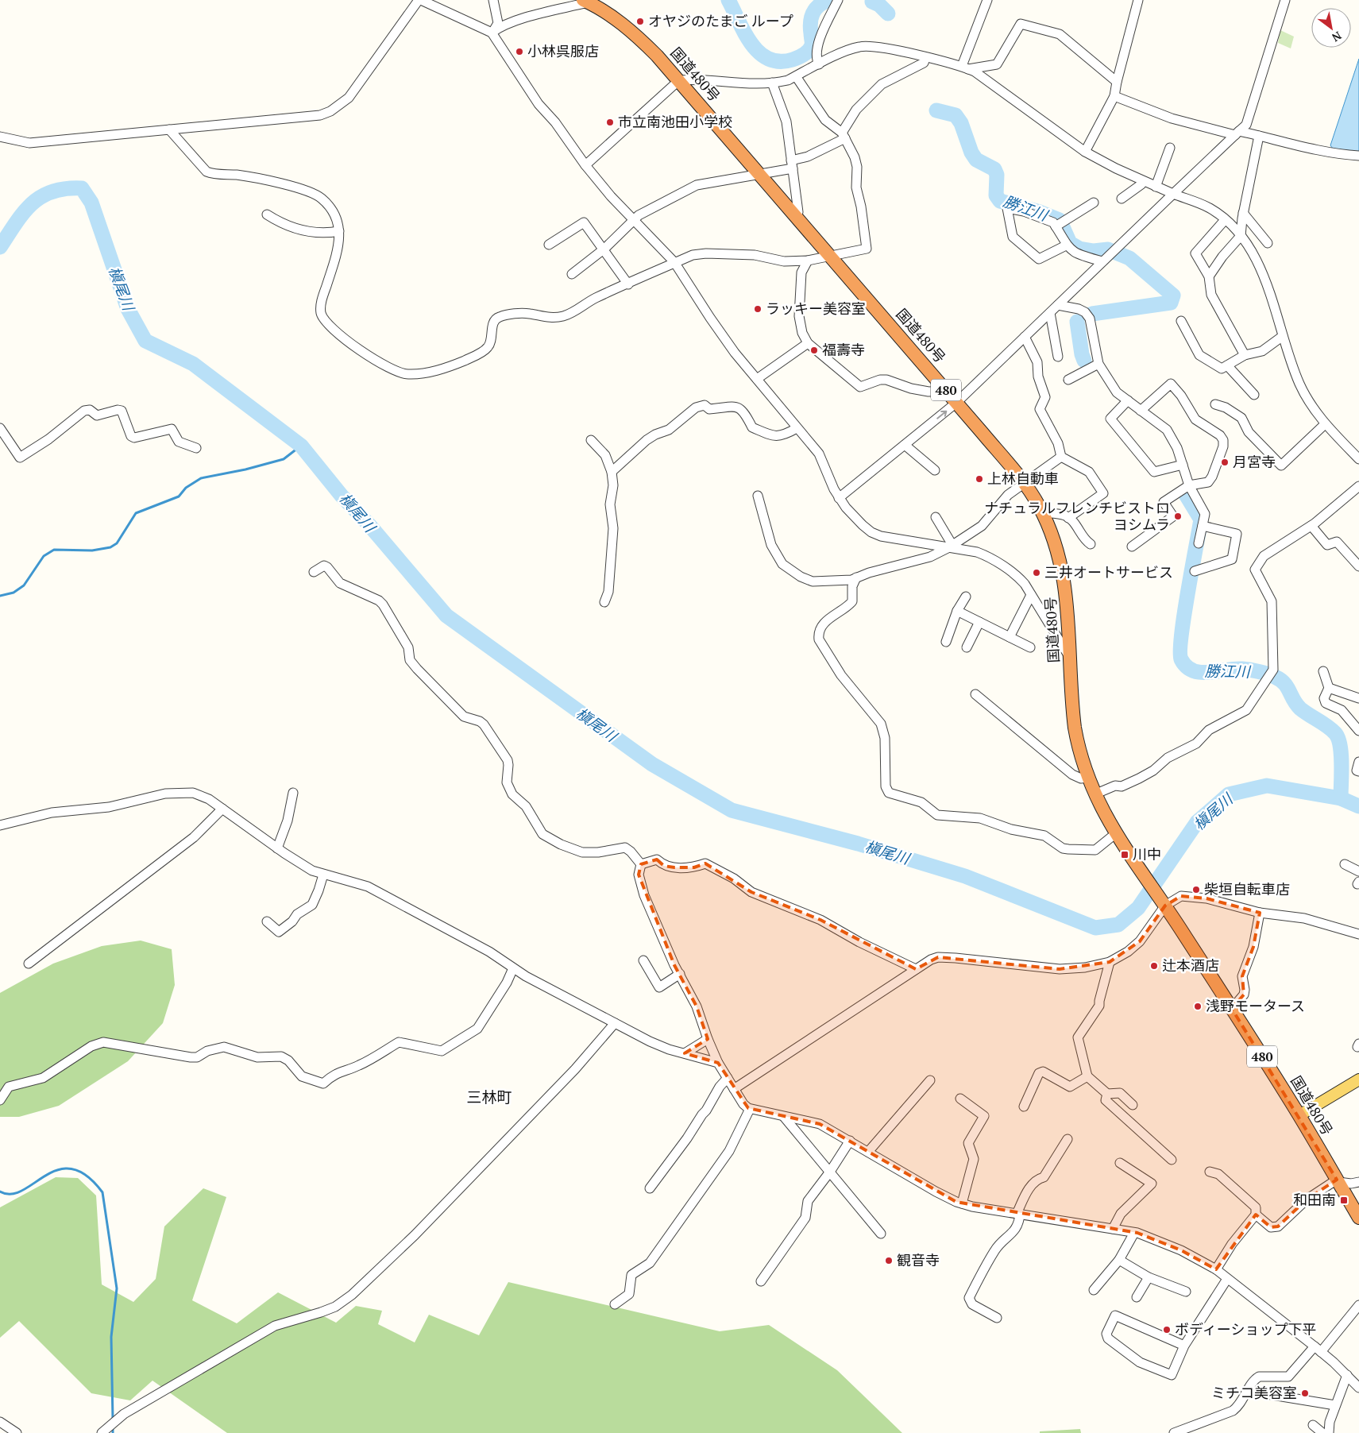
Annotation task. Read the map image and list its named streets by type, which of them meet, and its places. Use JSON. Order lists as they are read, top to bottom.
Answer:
{
  "streets": {
    "highway": ["国道480号", "480"]
  },
  "districts": ["三林町"],
  "water": ["勝江川", "槇尾川"],
  "places": {
    "other": [
      "オヤジのたまご ループ",
      "小林呉服店",
      "市立南池田小学校",
      "ラッキー美容室",
      "福壽寺",
      "月宮寺",
      "上林自動車",
      "ナチュラルフレンチビストロ ヨシムラ",
      "三井オートサービス",
      "柴垣自転車店",
      "辻本酒店",
      "浅野モータース",
      "観音寺",
      "ボディーショップ下平",
      "ミチコ美容室"
    ],
    "transit": ["川中", "和田南"]
  },
  "north": "bottom right"
}
